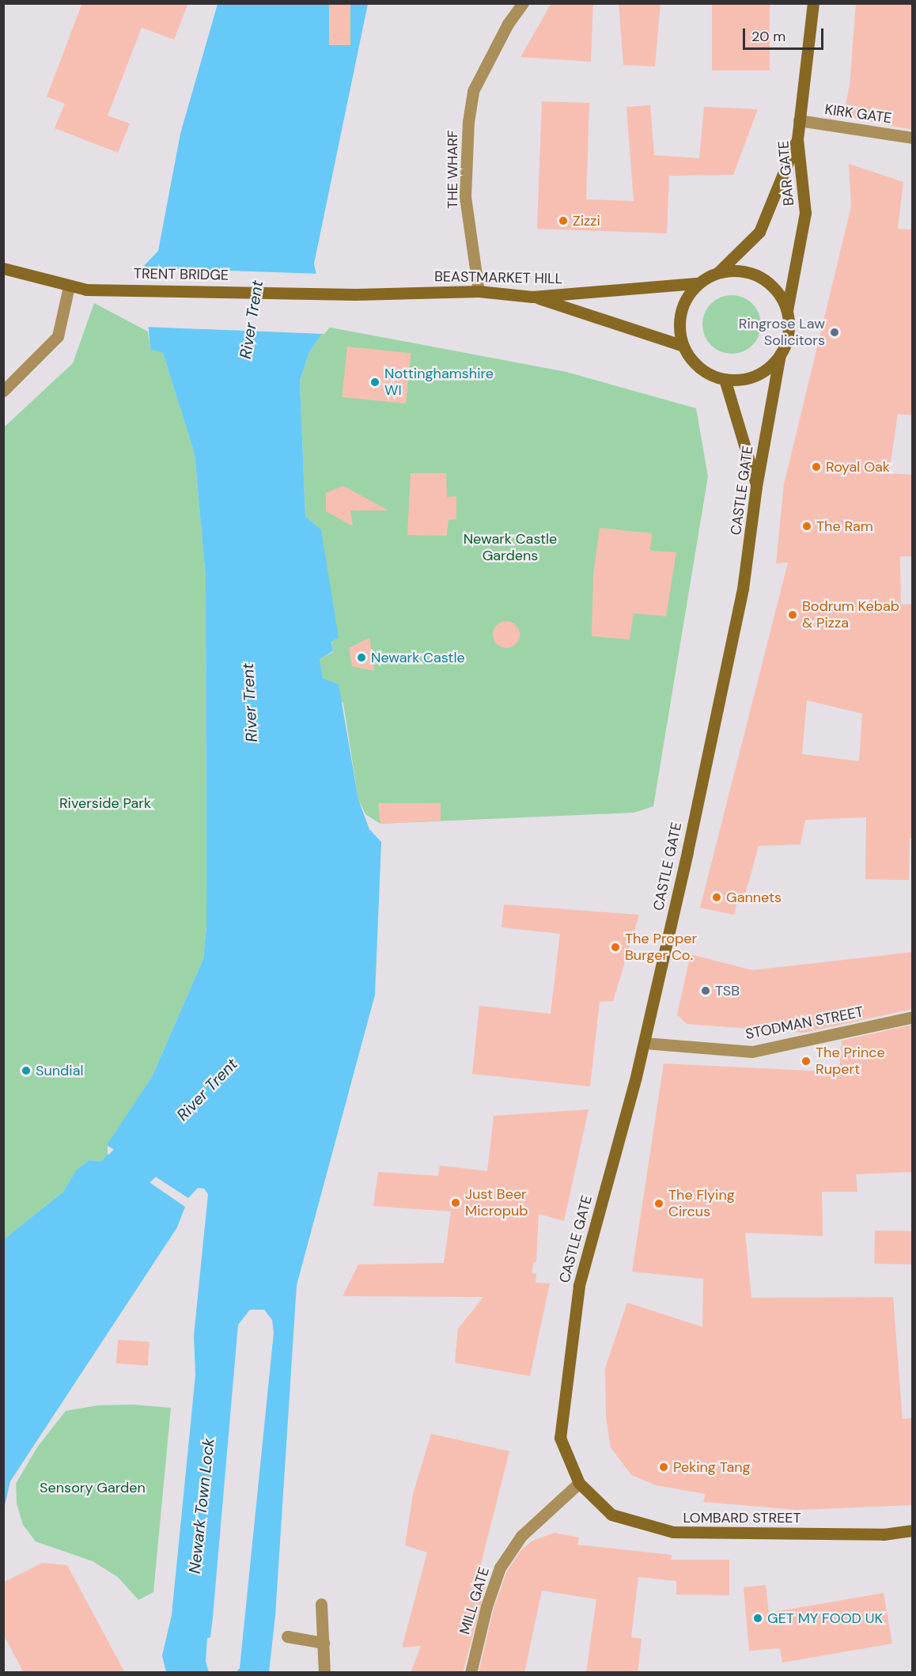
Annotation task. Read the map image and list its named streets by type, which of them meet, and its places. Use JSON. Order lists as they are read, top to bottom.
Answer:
{
  "streets": {
    "main road": [
      "BAR GATE",
      "TRENT BRIDGE",
      "BEASTMARKET HILL",
      "CASTLE GATE",
      "LOMBARD STREET"
    ],
    "street": [
      "KIRK GATE",
      "THE WHARF",
      "STODMAN STREET",
      "MILL GATE"
    ]
  },
  "crossings": [
    ["KIRK GATE", "BAR GATE"],
    ["THE WHARF", "BEASTMARKET HILL"],
    ["BAR GATE", "BEASTMARKET HILL"],
    ["BAR GATE", "CASTLE GATE"],
    ["TRENT BRIDGE", "BEASTMARKET HILL"],
    ["BEASTMARKET HILL", "CASTLE GATE"],
    ["CASTLE GATE", "STODMAN STREET"],
    ["CASTLE GATE", "LOMBARD STREET"],
    ["LOMBARD STREET", "MILL GATE"]
  ],
  "water": ["River Trent", "Newark Town Lock"],
  "parks": ["Newark Castle Gardens", "Riverside Park", "Sensory Garden"],
  "places": [
    "Zizzi",
    "Ringrose Law Solicitors",
    "Nottinghamshire WI",
    "Royal Oak",
    "The Ram",
    "Bodrum Kebab & Pizza",
    "Newark Castle",
    "Gannets",
    "The Proper Burger Co.",
    "TSB",
    "The Prince Rupert",
    "Sundial",
    "Just Beer Micropub",
    "The Flying Circus",
    "Peking Tang",
    "GET MY FOOD UK"
  ],
  "scale_bar": "20 m"
}
